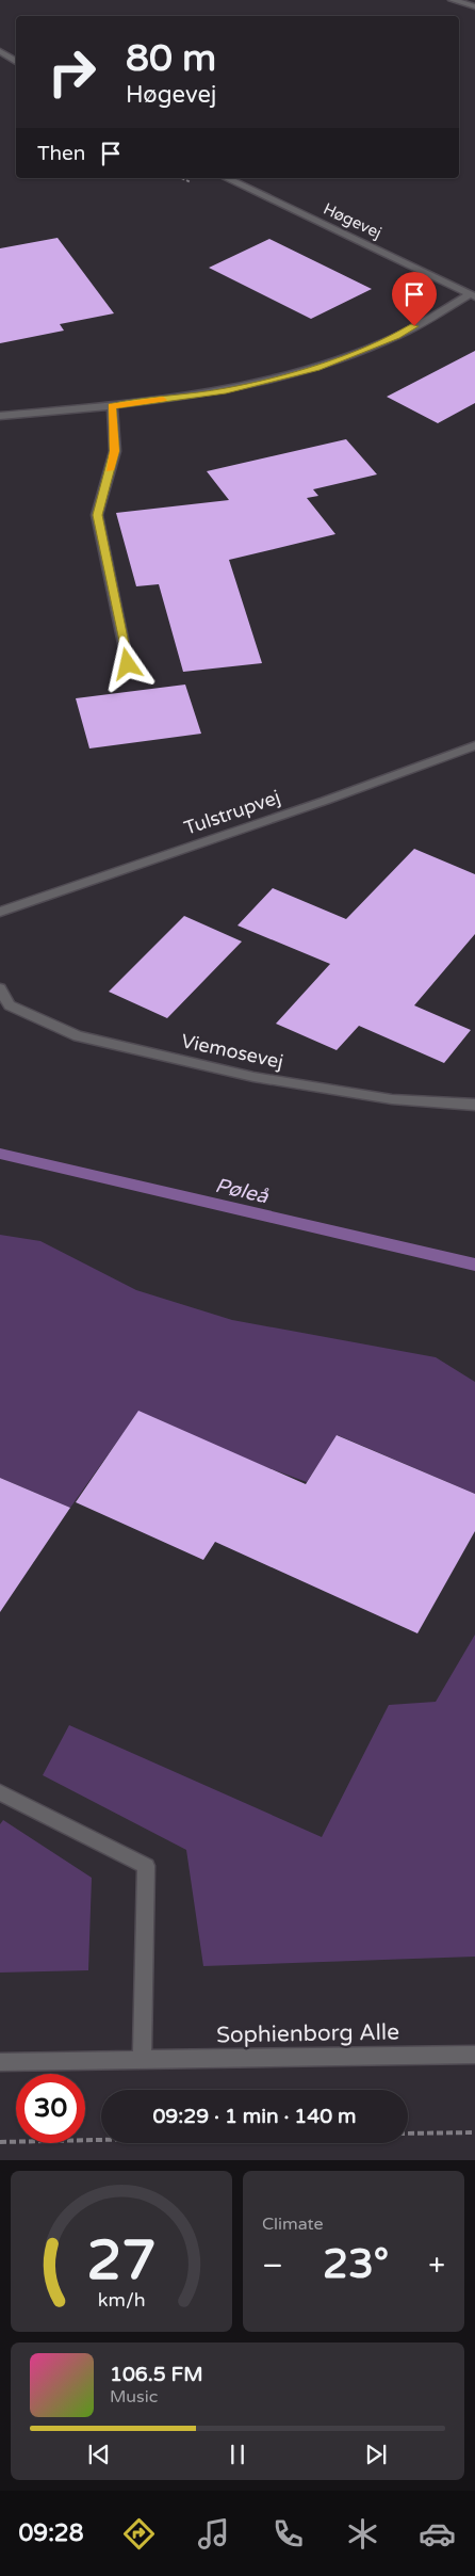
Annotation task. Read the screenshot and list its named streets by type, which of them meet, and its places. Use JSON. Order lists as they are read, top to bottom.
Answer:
{
  "streets": {
    "street": [
      "Høgevej",
      "Tulstrupvej",
      "Viemosevej",
      "Sophienborg Alle"
    ]
  },
  "water": ["Pøleå"],
  "page": {
    "turn": ["80 m", "Høgevej"],
    "then": "Then",
    "limit": "30",
    "trip": "09:29 · 1 min · 140 m",
    "tile": "Climate",
    "heat": ["−", "23°", "+"],
    "song": ["106.5 FM", "Music"],
    "tabs": "09:28",
    "gauge": ["27", "km/h"]
  }
}
